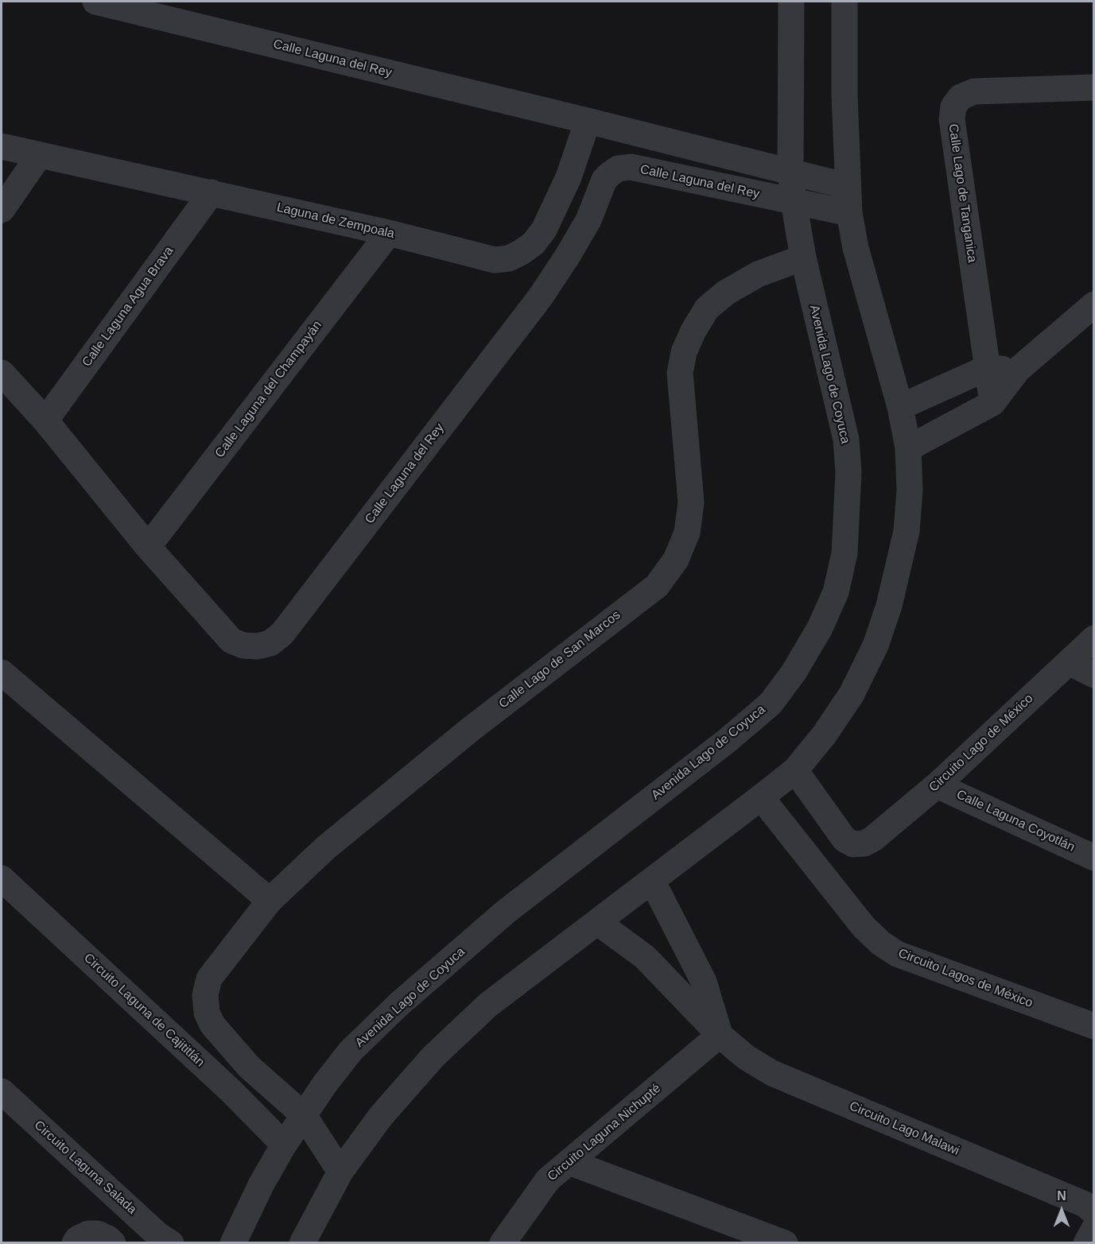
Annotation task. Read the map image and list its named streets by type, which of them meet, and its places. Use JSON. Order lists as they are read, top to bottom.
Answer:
{
  "streets": {
    "street": [
      "Calle Laguna del Rey",
      "Calle Lago de Tanganica",
      "Laguna de Zempoala",
      "Calle Laguna Agua Brava",
      "Avenida Lago de Coyuca",
      "Calle Laguna del Champayán",
      "Calle Lago de San Marcos",
      "Circuito Lago de México",
      "Calle Laguna Coyotlán",
      "Circuito Lagos de México",
      "Circuito Laguna de Cajititlán",
      "Circuito Lago Malawi",
      "Circuito Laguna Nichupté",
      "Circuito Laguna Salada"
    ]
  },
  "crossings": [
    ["Calle Laguna del Rey", "Laguna de Zempoala"],
    ["Calle Laguna del Rey", "Calle Laguna Agua Brava"],
    ["Calle Laguna del Rey", "Avenida Lago de Coyuca"],
    ["Calle Laguna del Rey", "Calle Laguna del Champayán"],
    ["Laguna de Zempoala", "Calle Laguna Agua Brava"],
    ["Laguna de Zempoala", "Calle Laguna del Champayán"],
    ["Avenida Lago de Coyuca", "Calle Lago de San Marcos"],
    ["Avenida Lago de Coyuca", "Circuito Laguna de Cajititlán"],
    ["Circuito Lago de México", "Calle Laguna Coyotlán"],
    ["Circuito Lago Malawi", "Circuito Laguna Nichupté"]
  ],
  "north": "top"
}
